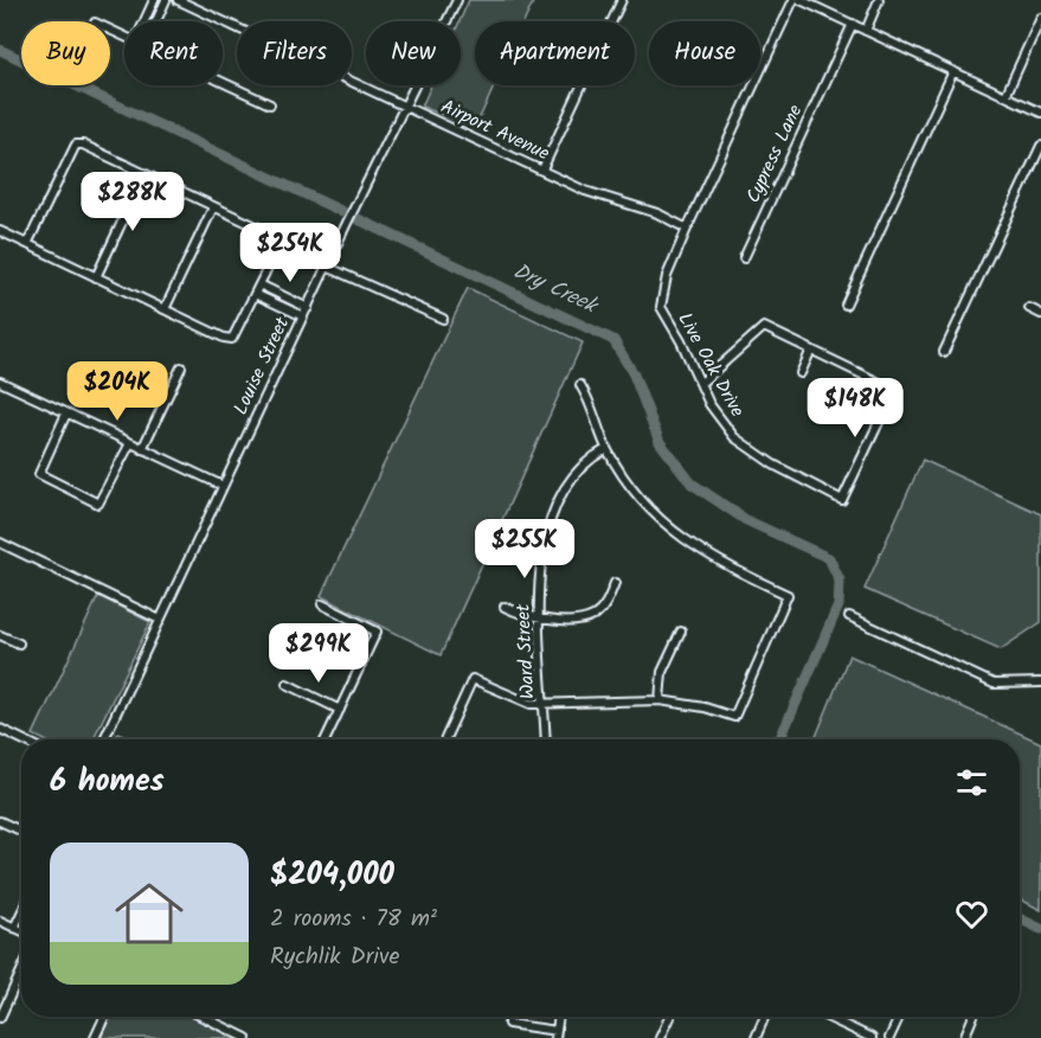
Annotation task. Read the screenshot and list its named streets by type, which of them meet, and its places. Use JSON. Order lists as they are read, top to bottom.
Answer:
{
  "streets": {
    "street": [
      "Airport Avenue",
      "Cypress Lane",
      "Live Oak Drive",
      "Louise Street",
      "Ward Street"
    ]
  },
  "crossings": [
    ["Airport Avenue", "Live Oak Drive"],
    ["Airport Avenue", "Louise Street"]
  ],
  "water": ["Dry Creek"],
  "page": {
    "chip": [
      "Buy",
      "Rent",
      "Filters",
      "New",
      "Apartment",
      "House"
    ],
    "price": [
      "$288K",
      "$254K",
      "$204K",
      "$148K",
      "$255K",
      "$299K"
    ],
    "heading": "6 homes",
    "list": [
      {
        "name": "$204,000",
        "note": "2 rooms · 78 m² · Rychlik Drive"
      }
    ]
  }
}
